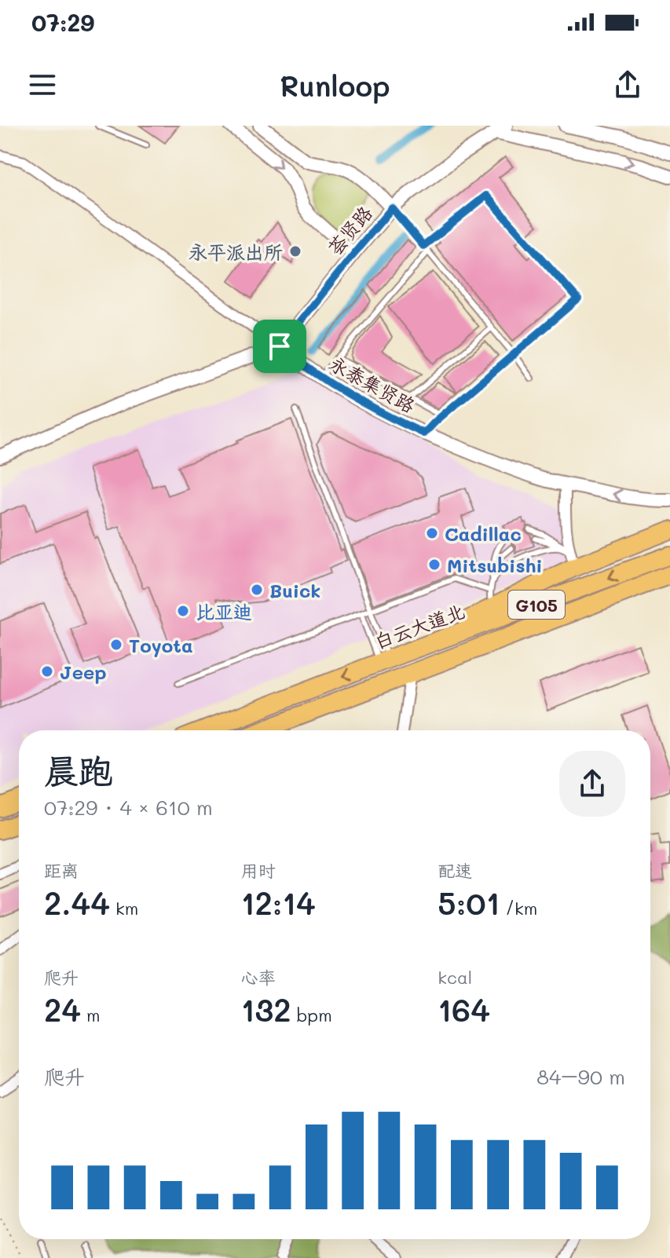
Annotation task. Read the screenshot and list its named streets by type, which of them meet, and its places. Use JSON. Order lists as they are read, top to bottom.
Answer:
{
  "streets": {
    "highway": ["G105", "白云大道北"],
    "street": ["荟贤路", "永泰集贤路"]
  },
  "crossings": [
    ["荟贤路", "永泰集贤路"],
    ["G105", "白云大道北"]
  ],
  "places": [
    "永平派出所",
    "Cadillac",
    "Mitsubishi",
    "Buick",
    "比亚迪",
    "Toyota",
    "Jeep"
  ],
  "page": {
    "status": "07:29",
    "header": "Runloop",
    "heading": ["晨跑", "07:29 · 4 × 610 m"],
    "stats": [
      ["距离", "2.44 km"],
      ["用时", "12:14"],
      ["配速", "5:01 /km"],
      ["爬升", "24 m"],
      ["心率", "132 bpm"],
      ["kcal", "164"]
    ],
    "chart": ["爬升", "84–90 m"]
  }
}
